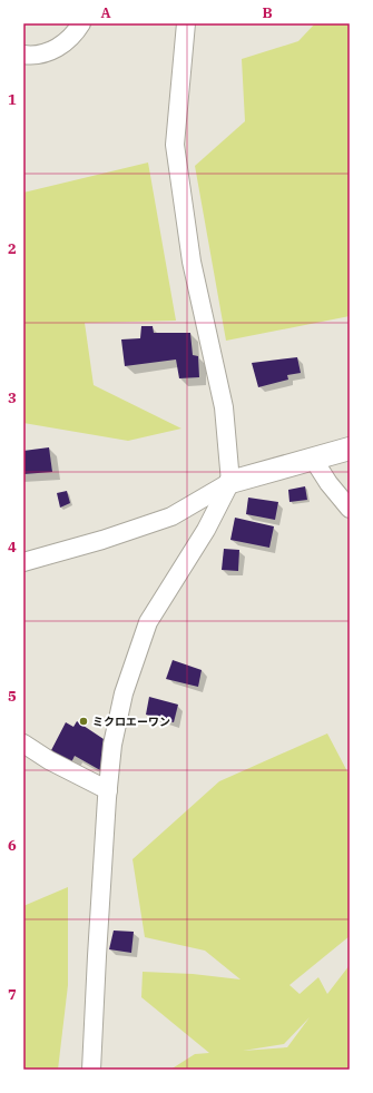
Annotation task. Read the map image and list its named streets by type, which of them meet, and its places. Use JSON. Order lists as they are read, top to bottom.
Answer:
{
  "places": ["ミクロエーワン"],
  "grid": {
    "columns": ["A", "B"],
    "rows": [
      "1",
      "2",
      "3",
      "4",
      "5",
      "6",
      "7"
    ]
  }
}
